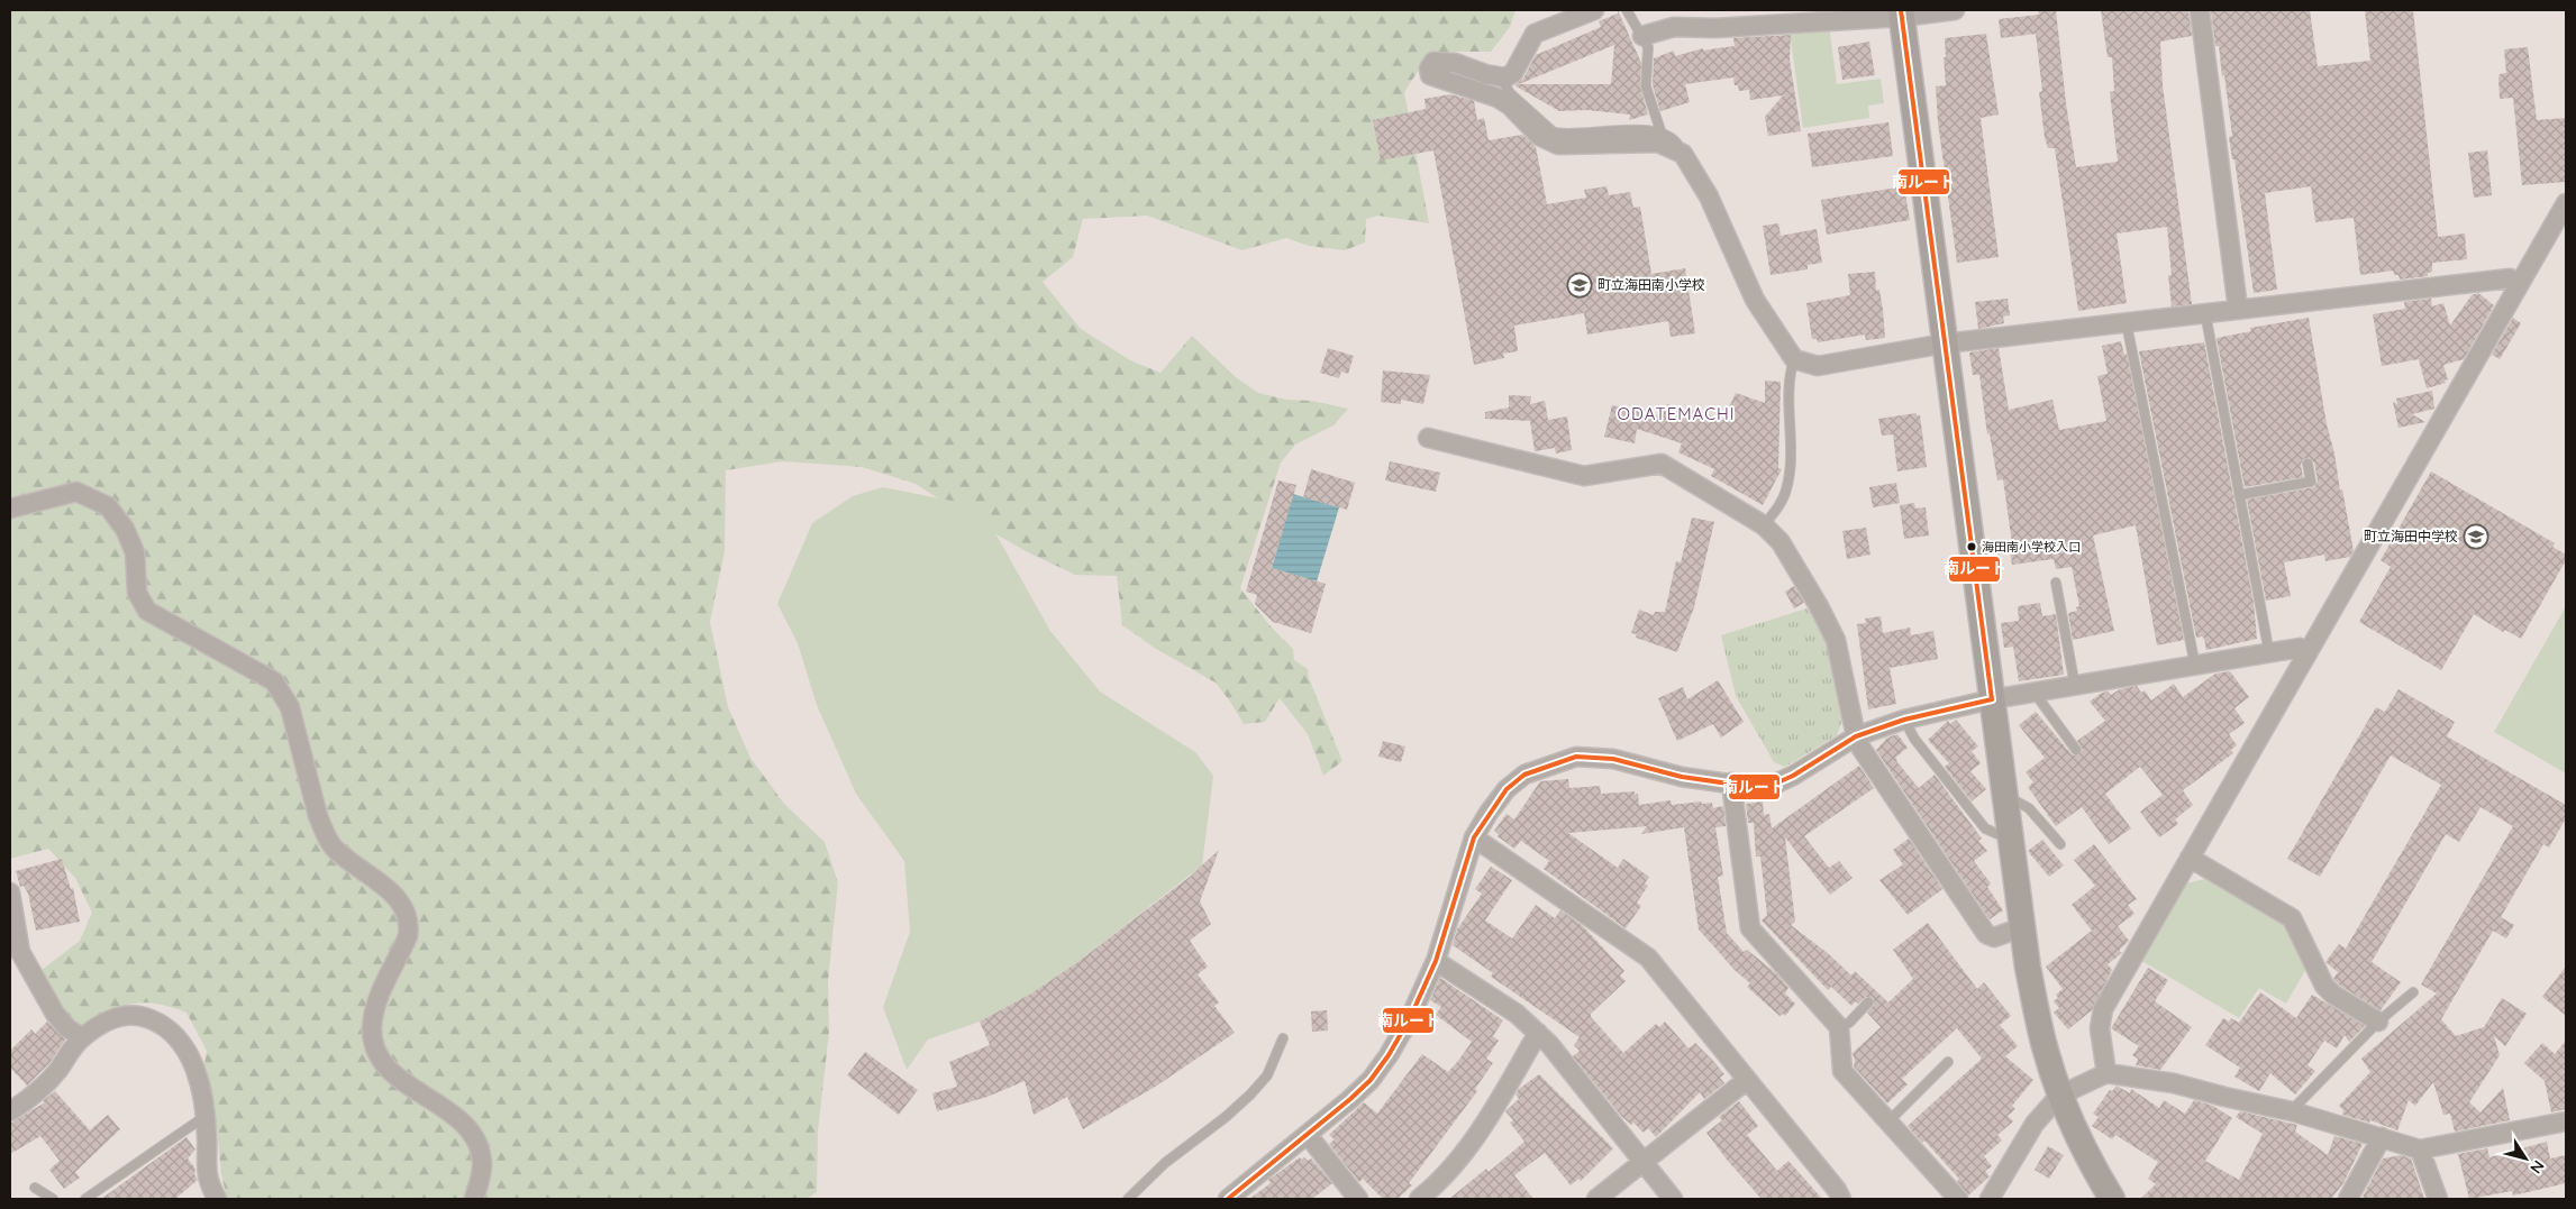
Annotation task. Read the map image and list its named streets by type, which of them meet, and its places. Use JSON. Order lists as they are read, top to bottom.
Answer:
{
  "districts": ["ODATEMACHI"],
  "places": {
    "school or university": ["町立海田南小学校", "町立海田中学校"],
    "other": ["海田南小学校入口"]
  },
  "lines": ["transit line 南ルート"],
  "north": "bottom right"
}
